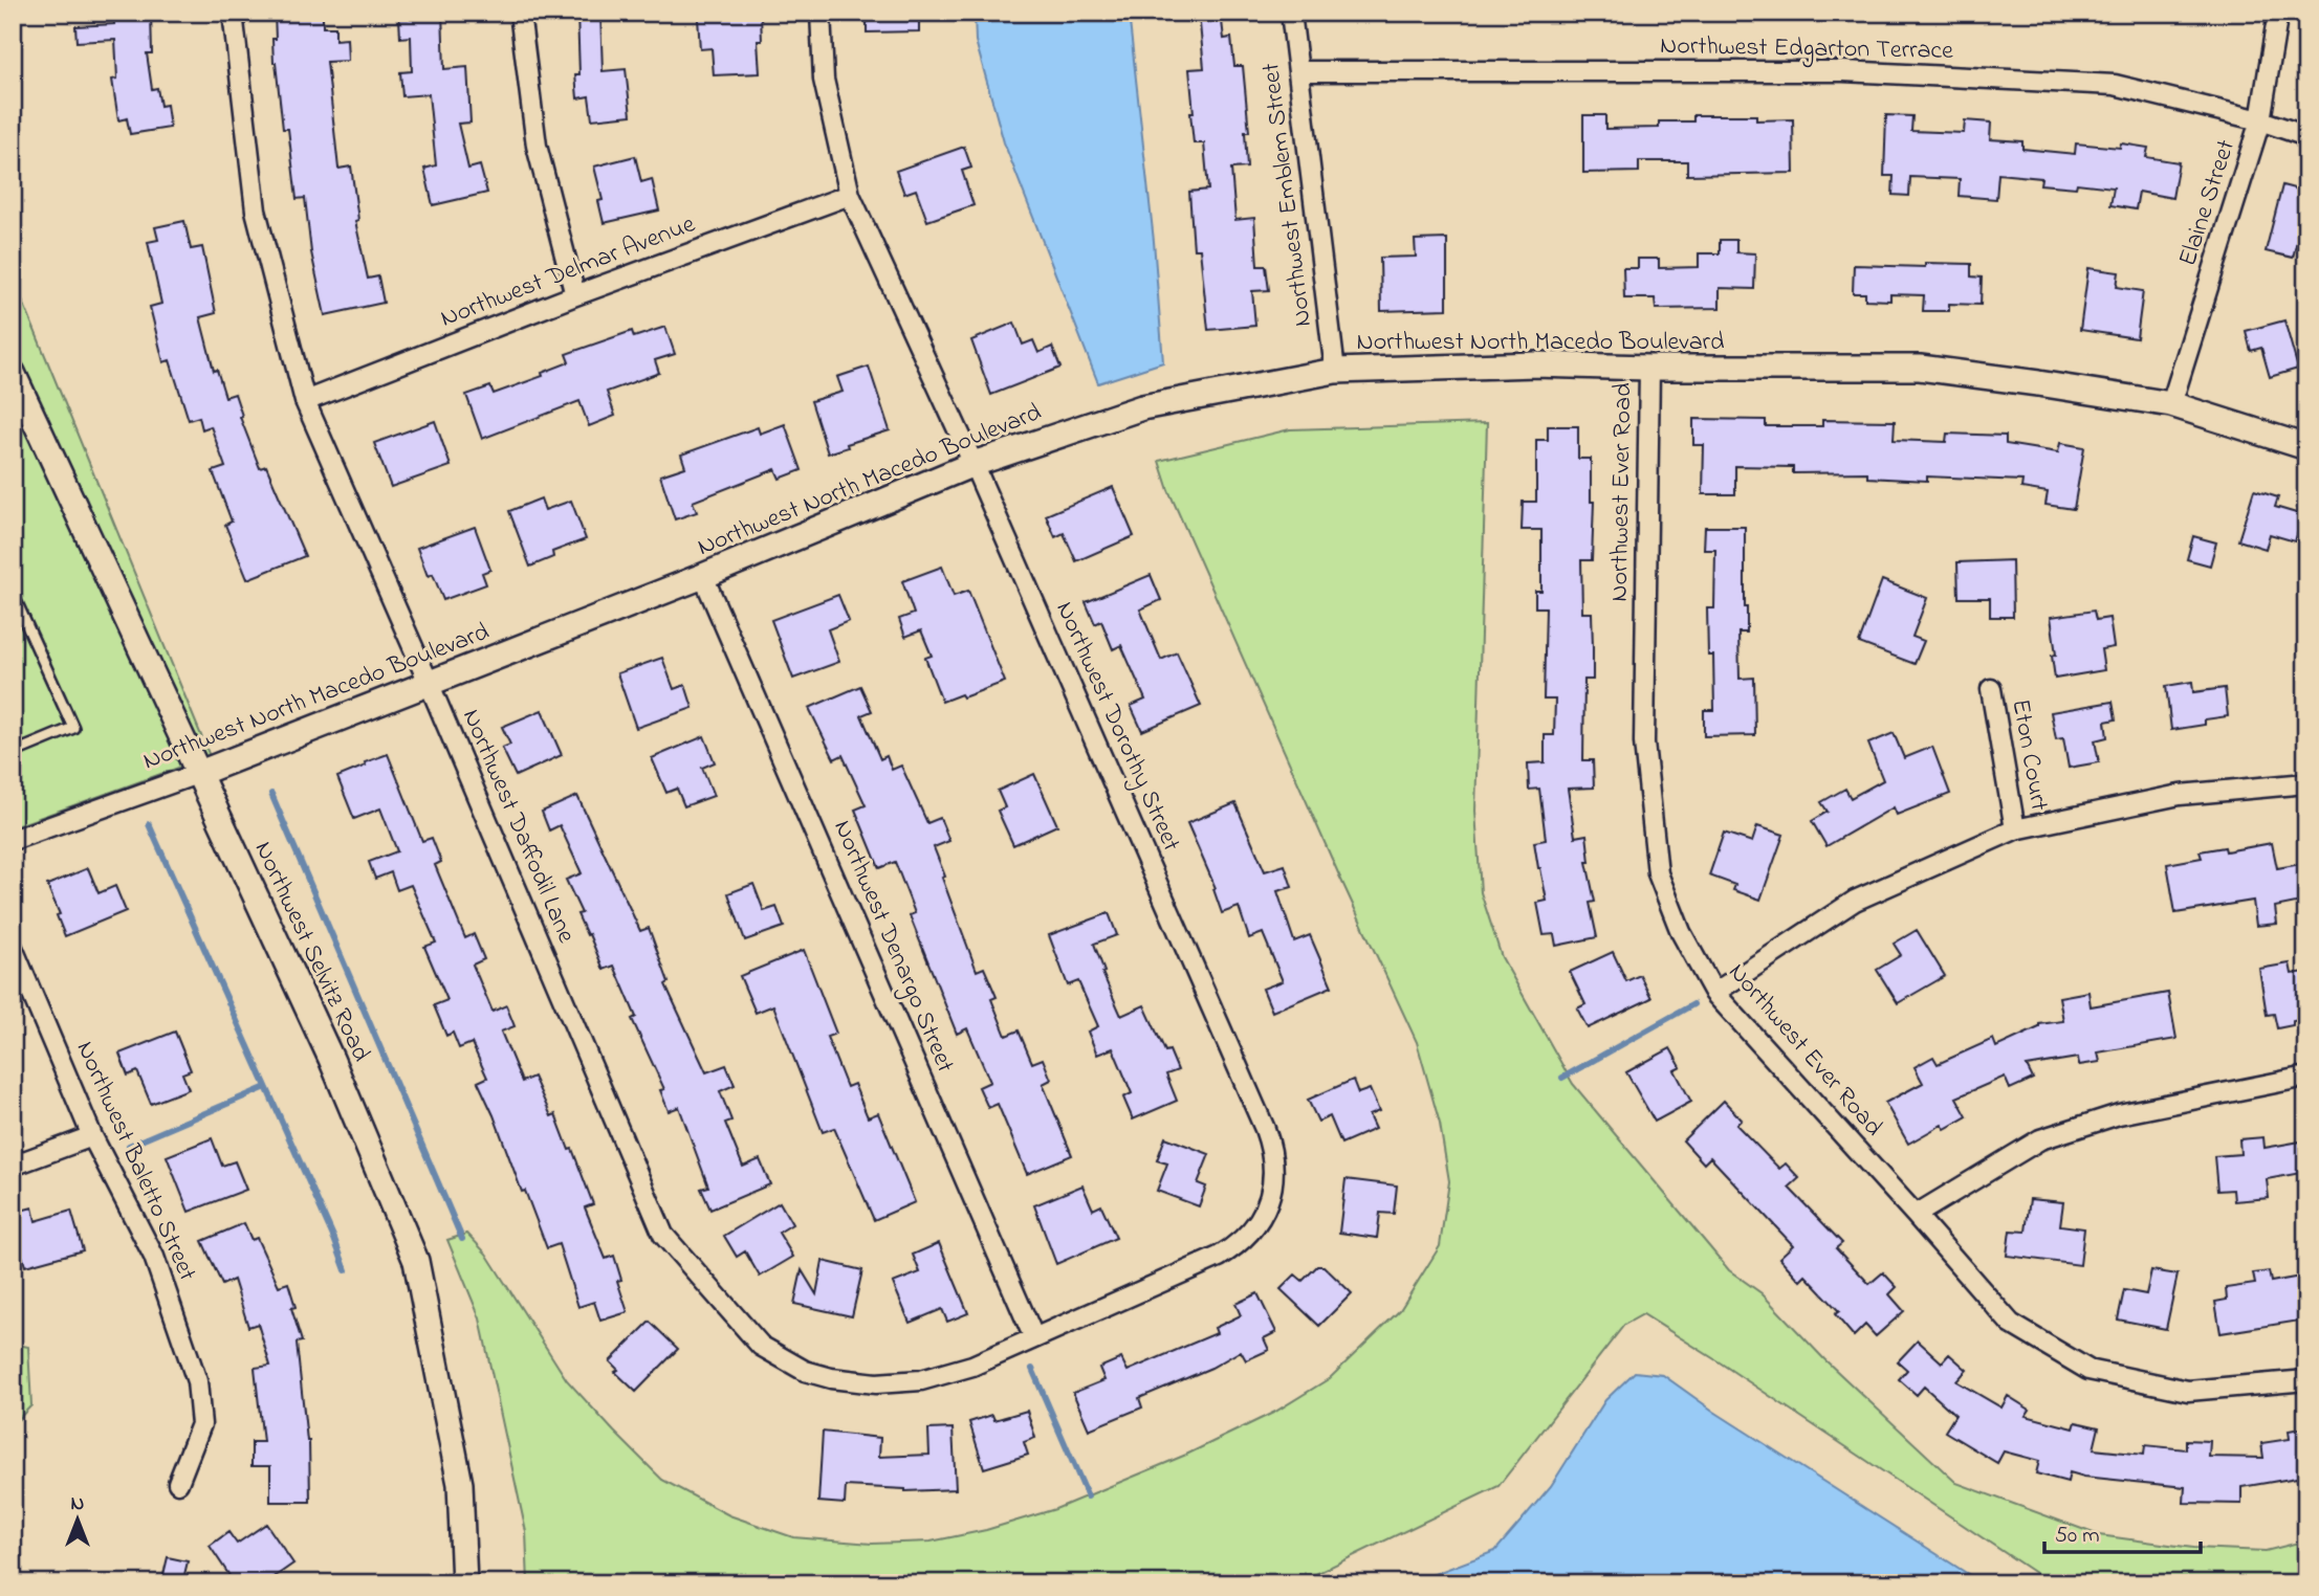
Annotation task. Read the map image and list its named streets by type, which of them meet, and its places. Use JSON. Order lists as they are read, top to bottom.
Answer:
{
  "streets": {
    "street": [
      "Northwest Edgarton Terrace",
      "Northwest Emblem Street",
      "Elaine Street",
      "Northwest Delmar Avenue",
      "Northwest North Macedo Boulevard",
      "Northwest Ever Road",
      "Northwest Dorothy Street",
      "Eton Court",
      "Northwest Daffodil Lane",
      "Northwest Denargo Street",
      "Northwest Selvitz Road",
      "Northwest Baletto Street"
    ]
  },
  "crossings": [
    ["Northwest Edgarton Terrace", "Northwest Emblem Street"],
    ["Northwest Edgarton Terrace", "Elaine Street"],
    ["Northwest Emblem Street", "Northwest North Macedo Boulevard"],
    ["Elaine Street", "Northwest North Macedo Boulevard"],
    ["Northwest Delmar Avenue", "Northwest Dorothy Street"],
    ["Northwest Delmar Avenue", "Northwest Daffodil Lane"],
    ["Northwest North Macedo Boulevard", "Northwest Ever Road"],
    ["Northwest North Macedo Boulevard", "Northwest Dorothy Street"],
    ["Northwest North Macedo Boulevard", "Northwest Daffodil Lane"],
    ["Northwest North Macedo Boulevard", "Northwest Denargo Street"],
    ["Northwest North Macedo Boulevard", "Northwest Selvitz Road"],
    ["Northwest Dorothy Street", "Northwest Daffodil Lane"],
    ["Northwest Dorothy Street", "Northwest Denargo Street"],
    ["Northwest Daffodil Lane", "Northwest Denargo Street"]
  ],
  "scale_bar": "50 m",
  "north": "top"
}
